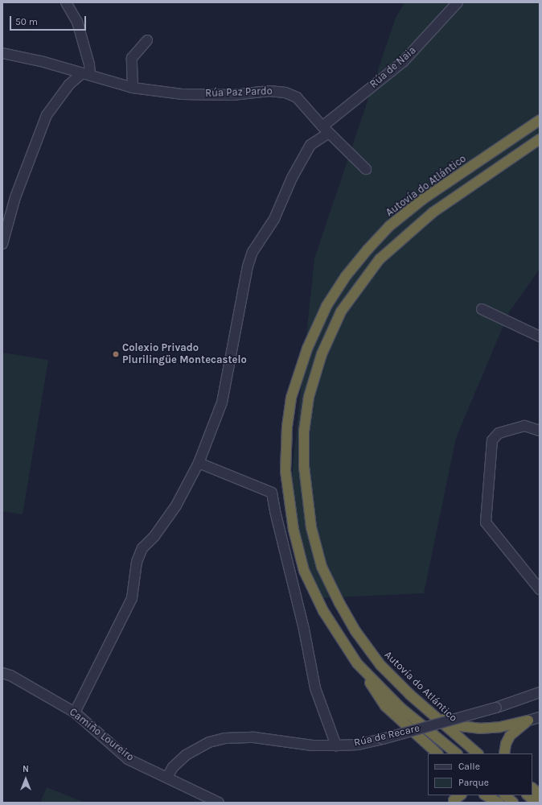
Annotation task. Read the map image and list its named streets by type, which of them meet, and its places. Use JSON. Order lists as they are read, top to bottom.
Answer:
{
  "streets": {
    "highway": ["Autovía do Atlántico"],
    "street": [
      "Rúa de Naia",
      "Rúa Paz Pardo",
      "Camiño Loureiro",
      "Rúa de Recare"
    ]
  },
  "crossings": [
    ["Rúa de Naia", "Rúa Paz Pardo"],
    ["Rúa de Naia", "Camiño Loureiro"],
    ["Camiño Loureiro", "Rúa de Recare"]
  ],
  "places": ["Colexio Privado Plurilingüe Montecastelo"],
  "legend": ["Calle", "Parque"],
  "scale_bar": "50 m",
  "north": "top"
}
